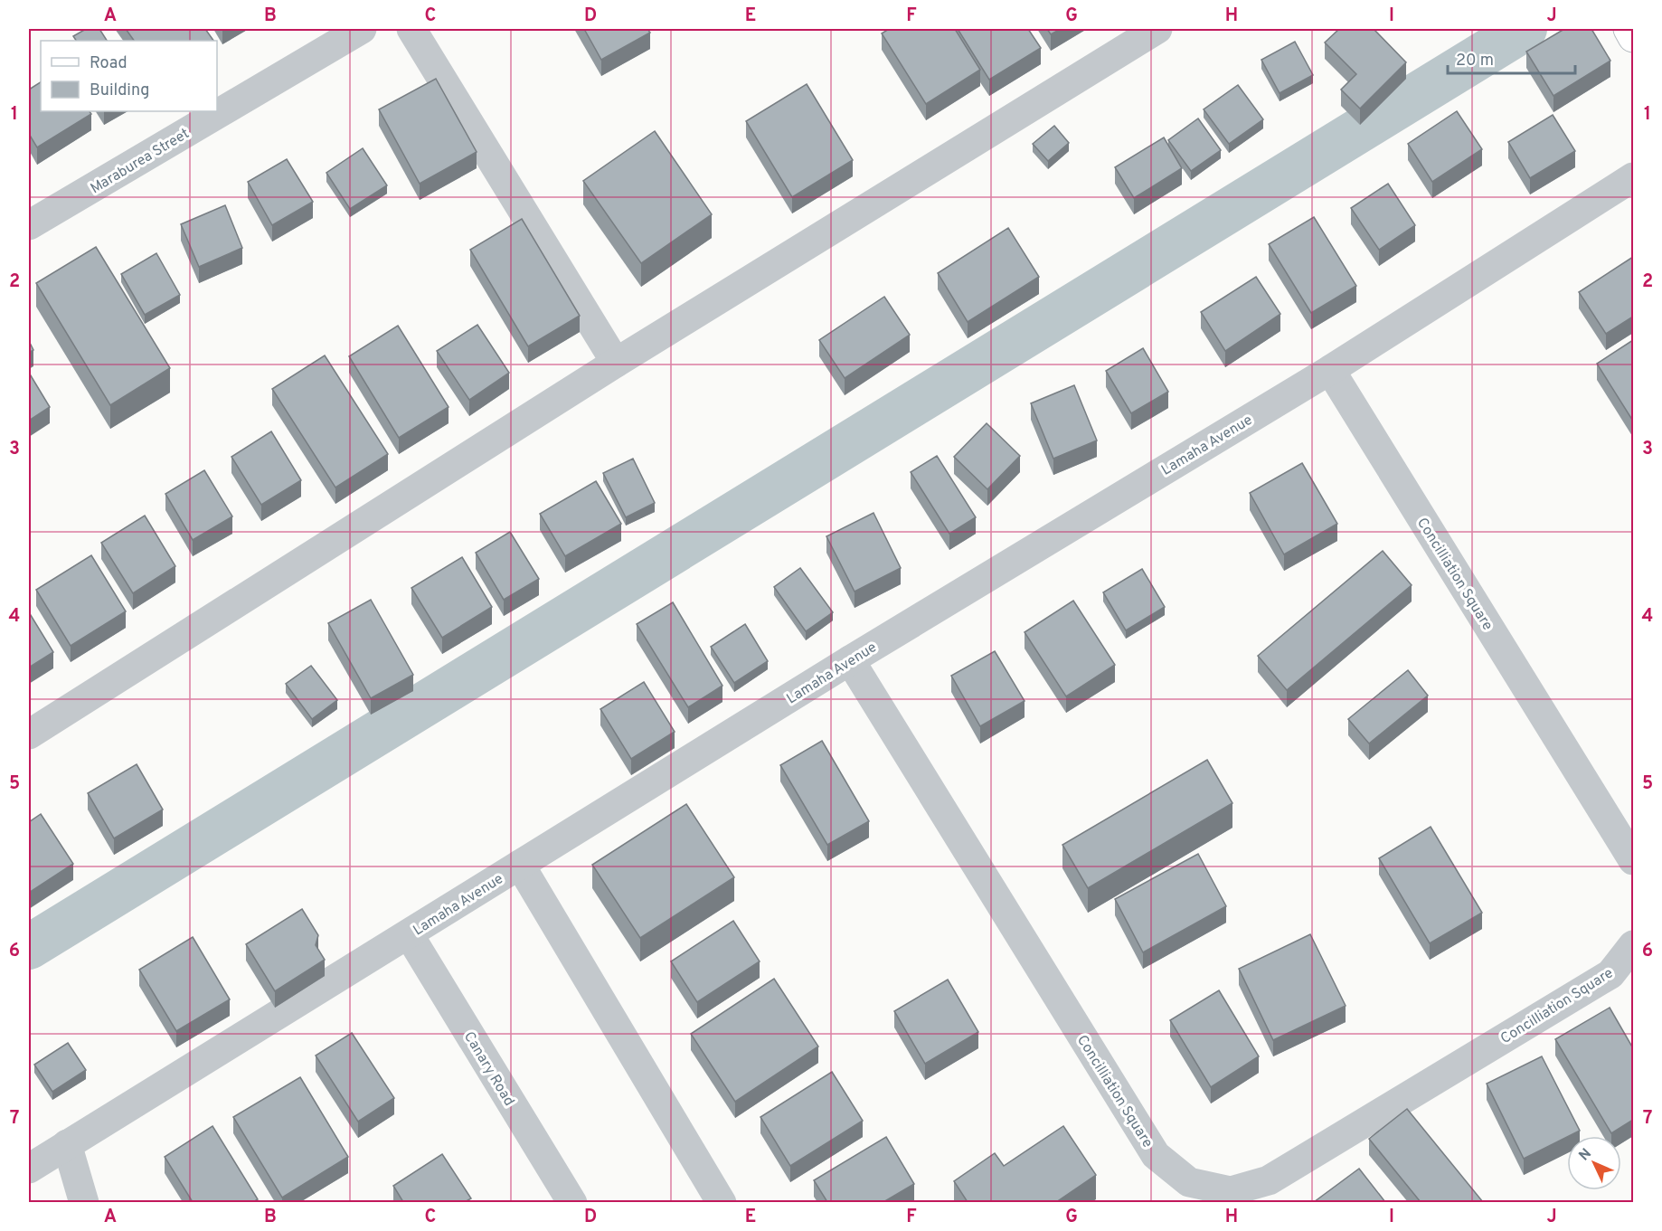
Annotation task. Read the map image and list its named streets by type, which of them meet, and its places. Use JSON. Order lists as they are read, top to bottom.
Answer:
{
  "streets": {
    "street": [
      "Maraburea Street",
      "Lamaha Avenue",
      "Concilliation Square",
      "Canary Road"
    ]
  },
  "crossings": [
    ["Lamaha Avenue", "Concilliation Square"],
    ["Lamaha Avenue", "Canary Road"]
  ],
  "legend": ["Road", "Building"],
  "scale_bar": "20 m",
  "north": "top left",
  "grid": {
    "columns": [
      "A",
      "B",
      "C",
      "D",
      "E",
      "F",
      "G",
      "H",
      "I",
      "J"
    ],
    "rows": [
      "1",
      "2",
      "3",
      "4",
      "5",
      "6",
      "7"
    ]
  }
}
